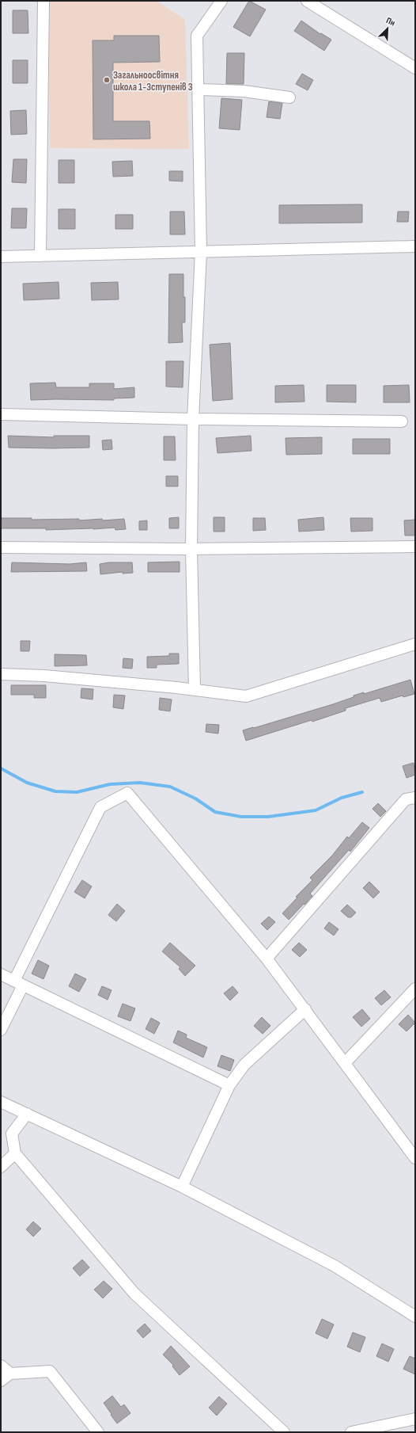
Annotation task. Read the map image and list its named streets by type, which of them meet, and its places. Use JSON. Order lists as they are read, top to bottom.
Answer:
{
  "places": ["Загальноосвiтня школа 1-3ступенiв 3"],
  "north": "top right"
}
